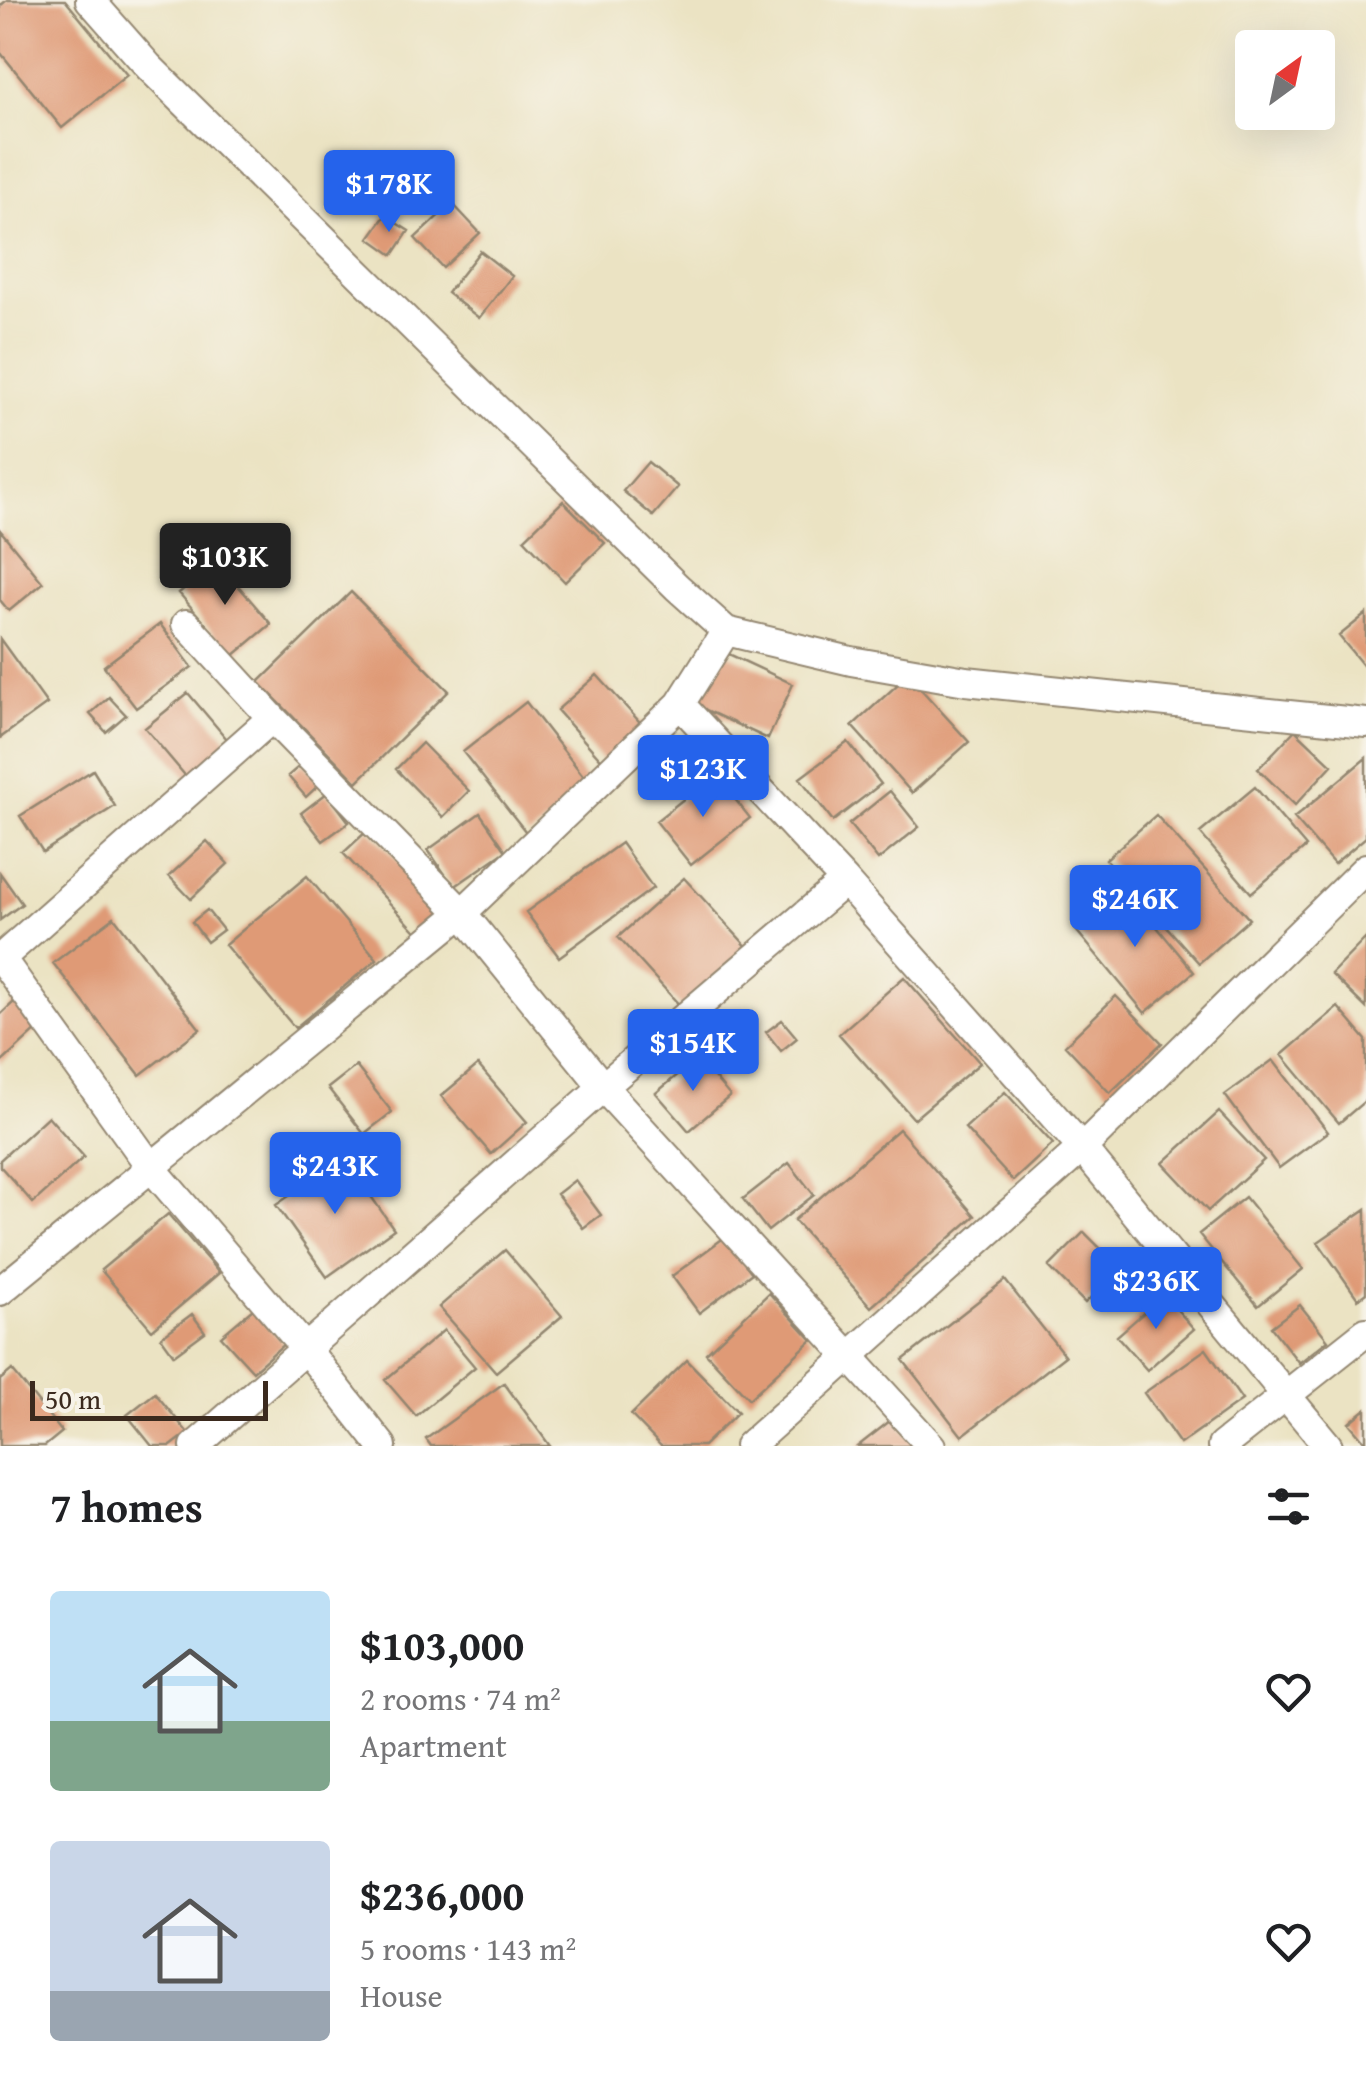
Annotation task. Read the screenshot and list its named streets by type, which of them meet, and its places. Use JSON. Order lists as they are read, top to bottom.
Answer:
{
  "scale_bar": "50 m",
  "north": "top right",
  "page": {
    "price": [
      "$178K",
      "$103K",
      "$123K",
      "$246K",
      "$154K",
      "$243K",
      "$236K"
    ],
    "scale": "50 m",
    "heading": "7 homes",
    "list": [
      {
        "name": "$103,000",
        "note": "2 rooms · 74 m² · Apartment"
      },
      {
        "name": "$236,000",
        "note": "5 rooms · 143 m² · House"
      }
    ]
  }
}
